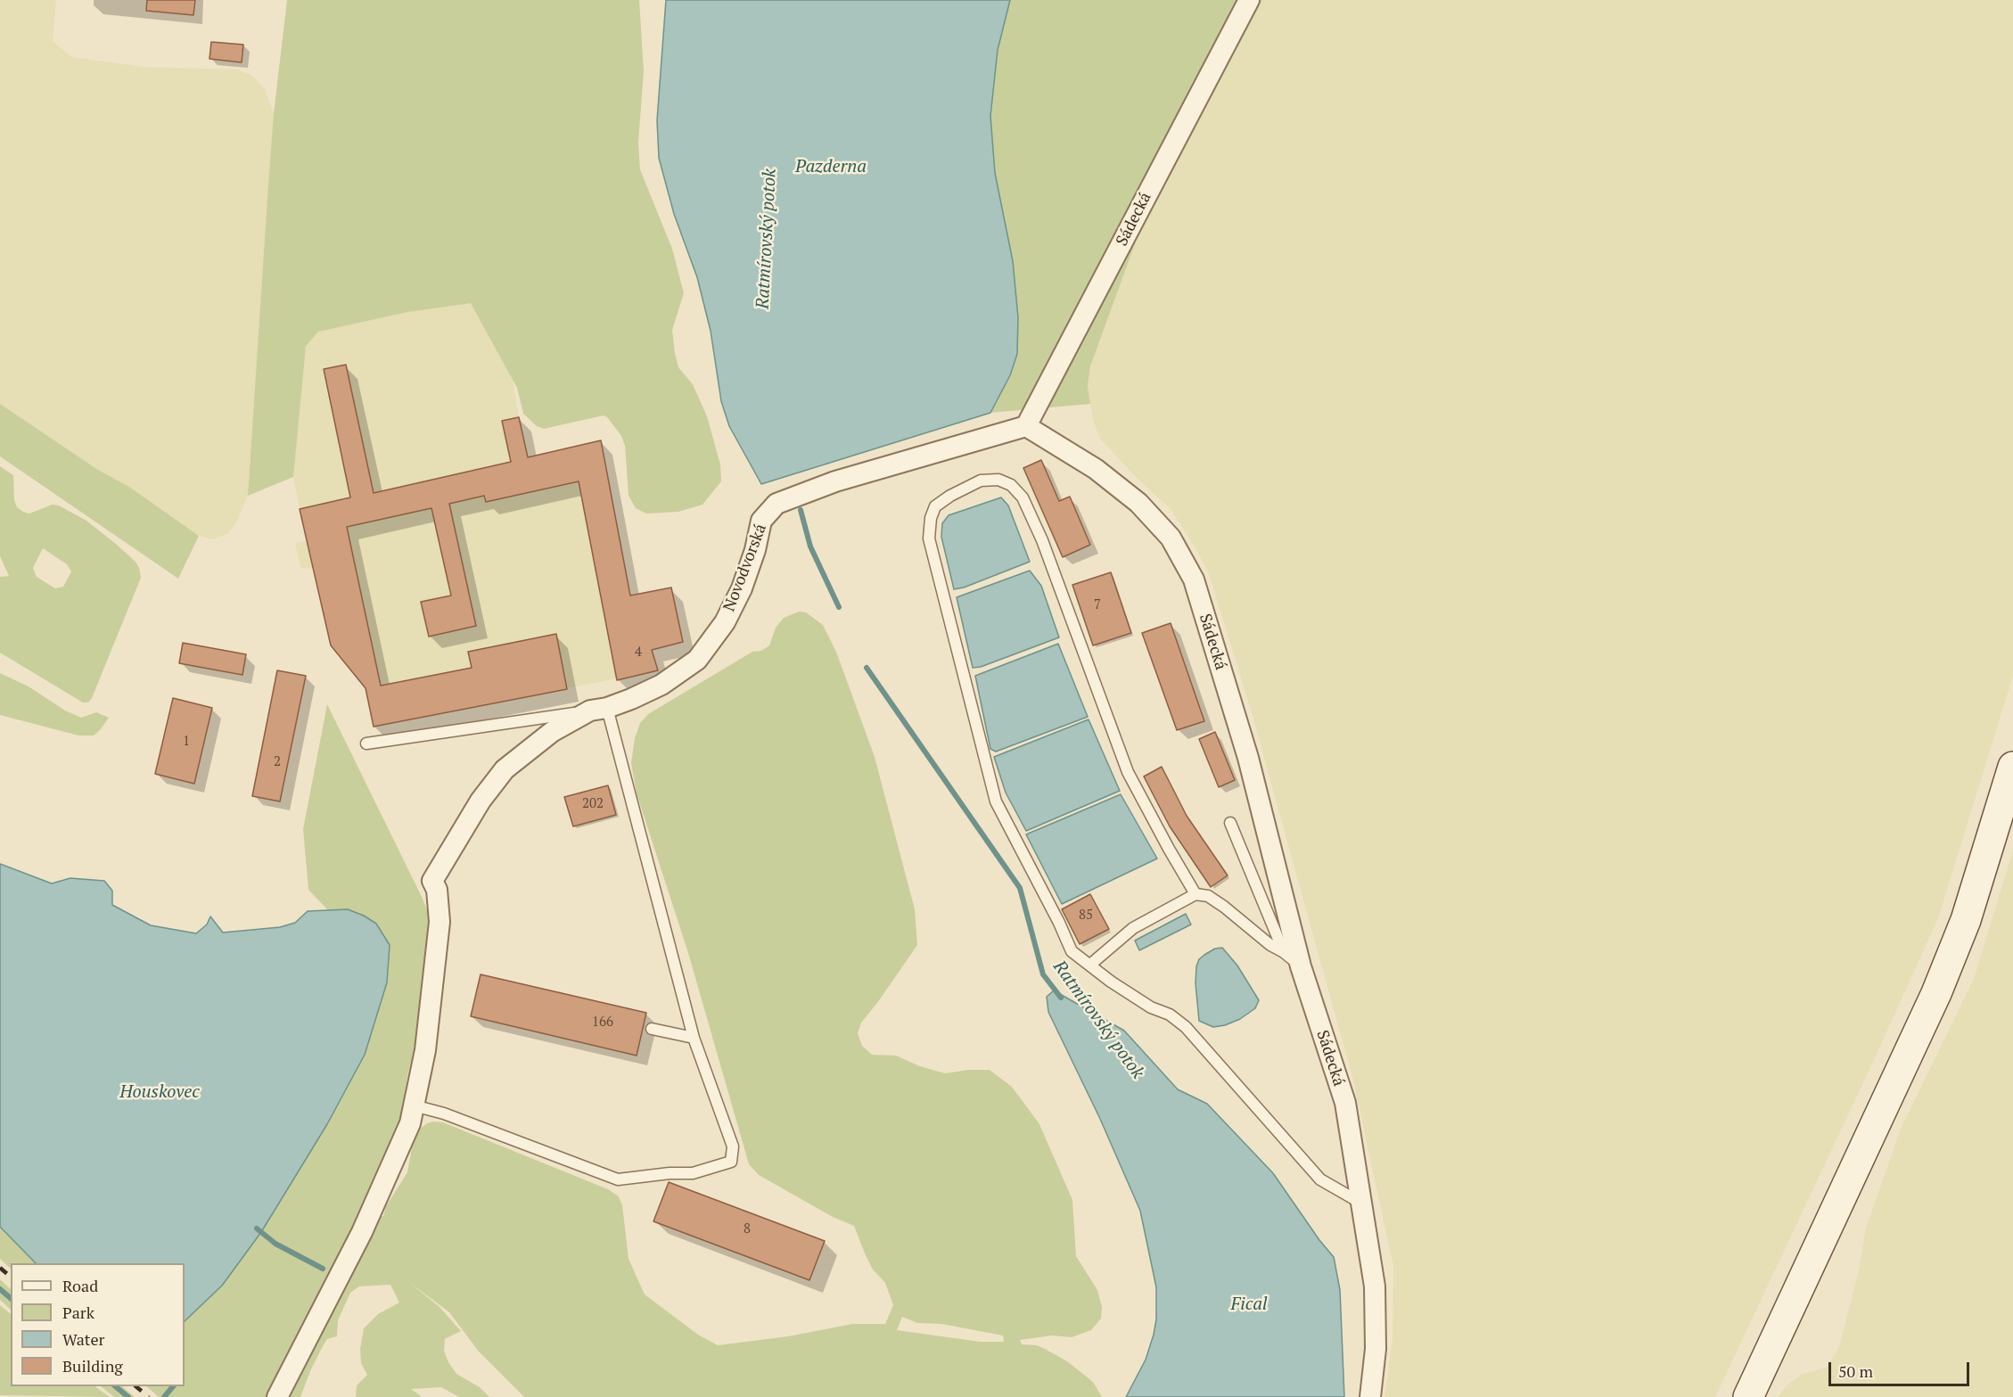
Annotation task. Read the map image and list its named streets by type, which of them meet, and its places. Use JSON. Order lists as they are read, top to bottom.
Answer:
{
  "streets": {
    "street": ["Sádecká", "Novodvorská"]
  },
  "crossings": [
    ["Sádecká", "Novodvorská"]
  ],
  "water": [
    "Pazderna",
    "Ratmírovský potok",
    "Houskovec",
    "Fical"
  ],
  "house_numbers": [
    "7",
    "4",
    "1",
    "2",
    "202",
    "85",
    "166",
    "8"
  ],
  "legend": [
    "Road",
    "Park",
    "Water",
    "Building"
  ],
  "scale_bar": "50 m"
}
